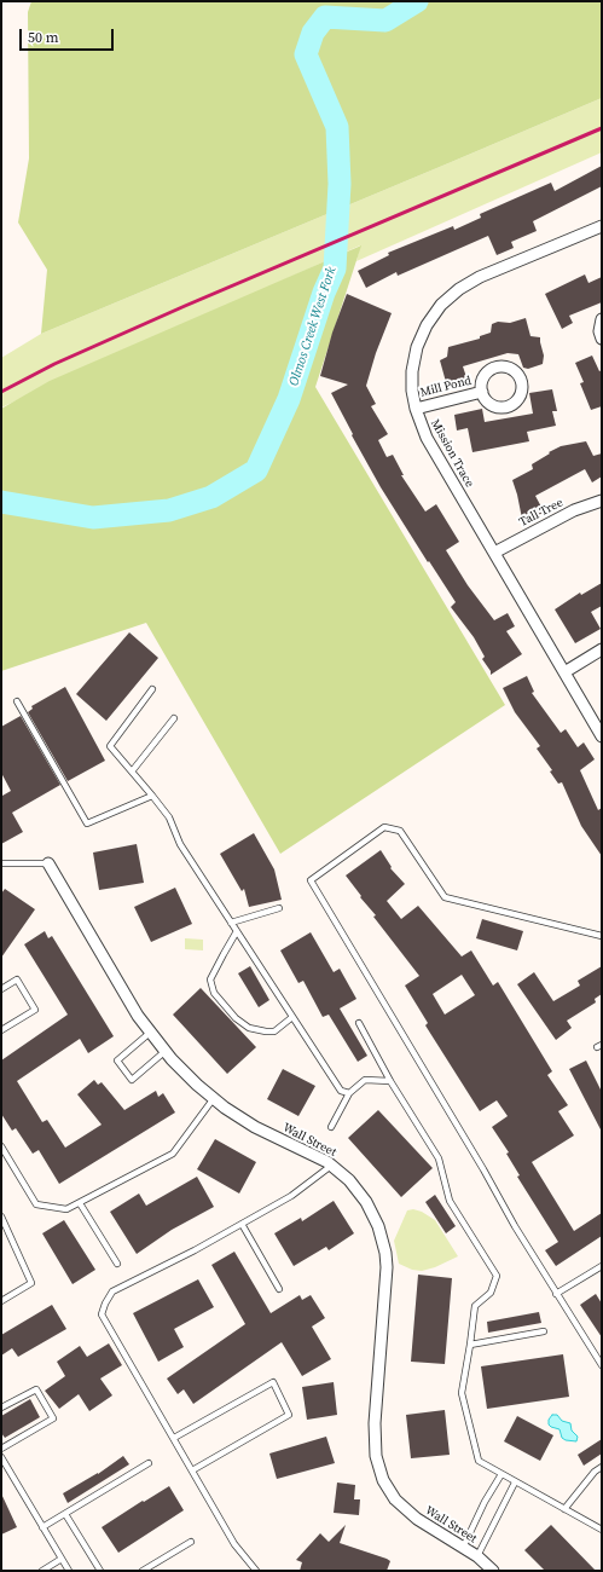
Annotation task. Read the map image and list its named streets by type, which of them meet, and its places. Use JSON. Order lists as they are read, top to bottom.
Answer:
{
  "streets": {
    "street": [
      "Mill Pond",
      "Mission Trace",
      "Tall Tree",
      "Wall Street"
    ]
  },
  "crossings": [
    ["Mill Pond", "Mission Trace"],
    ["Mission Trace", "Tall Tree"]
  ],
  "water": ["Olmos Creek West Fork"],
  "scale_bar": "50 m"
}
